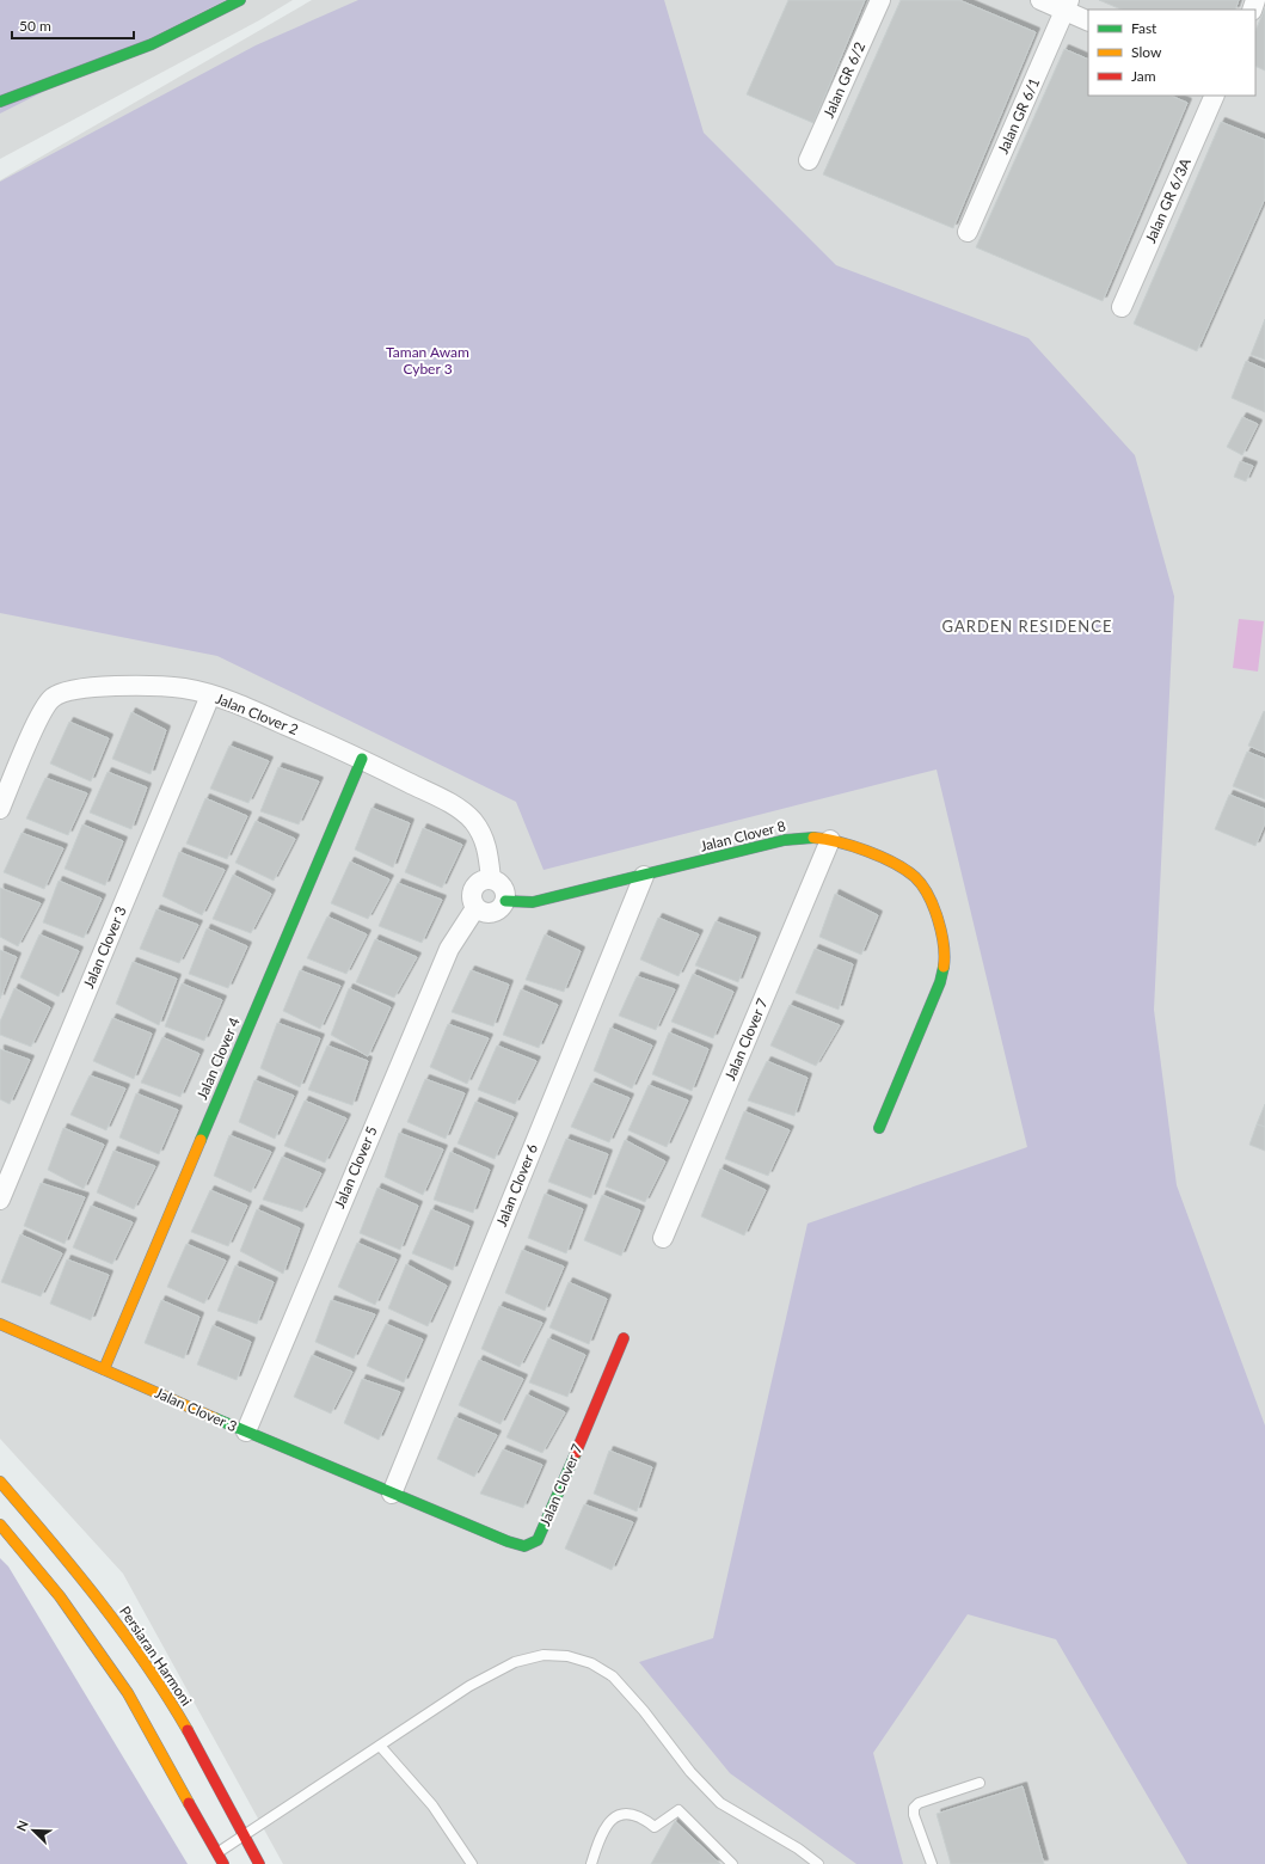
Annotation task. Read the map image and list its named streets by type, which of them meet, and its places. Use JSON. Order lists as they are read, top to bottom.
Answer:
{
  "streets": {
    "street": [
      "Jalan GR 6/2",
      "Jalan GR 6/1",
      "Jalan GR 6/3A",
      "Jalan Clover 2",
      "Jalan Clover 8",
      "Jalan Clover 3",
      "Jalan Clover 7",
      "Jalan Clover 4",
      "Jalan Clover 5",
      "Jalan Clover 6",
      "Persiaran Harmoni"
    ]
  },
  "crossings": [
    ["Jalan Clover 2", "Jalan Clover 8"],
    ["Jalan Clover 2", "Jalan Clover 3"],
    ["Jalan Clover 2", "Jalan Clover 4"],
    ["Jalan Clover 2", "Jalan Clover 5"],
    ["Jalan Clover 8", "Jalan Clover 7"],
    ["Jalan Clover 8", "Jalan Clover 5"],
    ["Jalan Clover 8", "Jalan Clover 6"],
    ["Jalan Clover 3", "Jalan Clover 7"],
    ["Jalan Clover 3", "Jalan Clover 4"],
    ["Jalan Clover 3", "Jalan Clover 5"],
    ["Jalan Clover 3", "Jalan Clover 6"],
    ["Jalan Clover 7", "Jalan Clover 6"]
  ],
  "districts": ["GARDEN RESIDENCE"],
  "parks": ["Taman Awam Cyber 3"],
  "legend": ["Fast", "Slow", "Jam"],
  "scale_bar": "50 m",
  "north": "top left"
}
